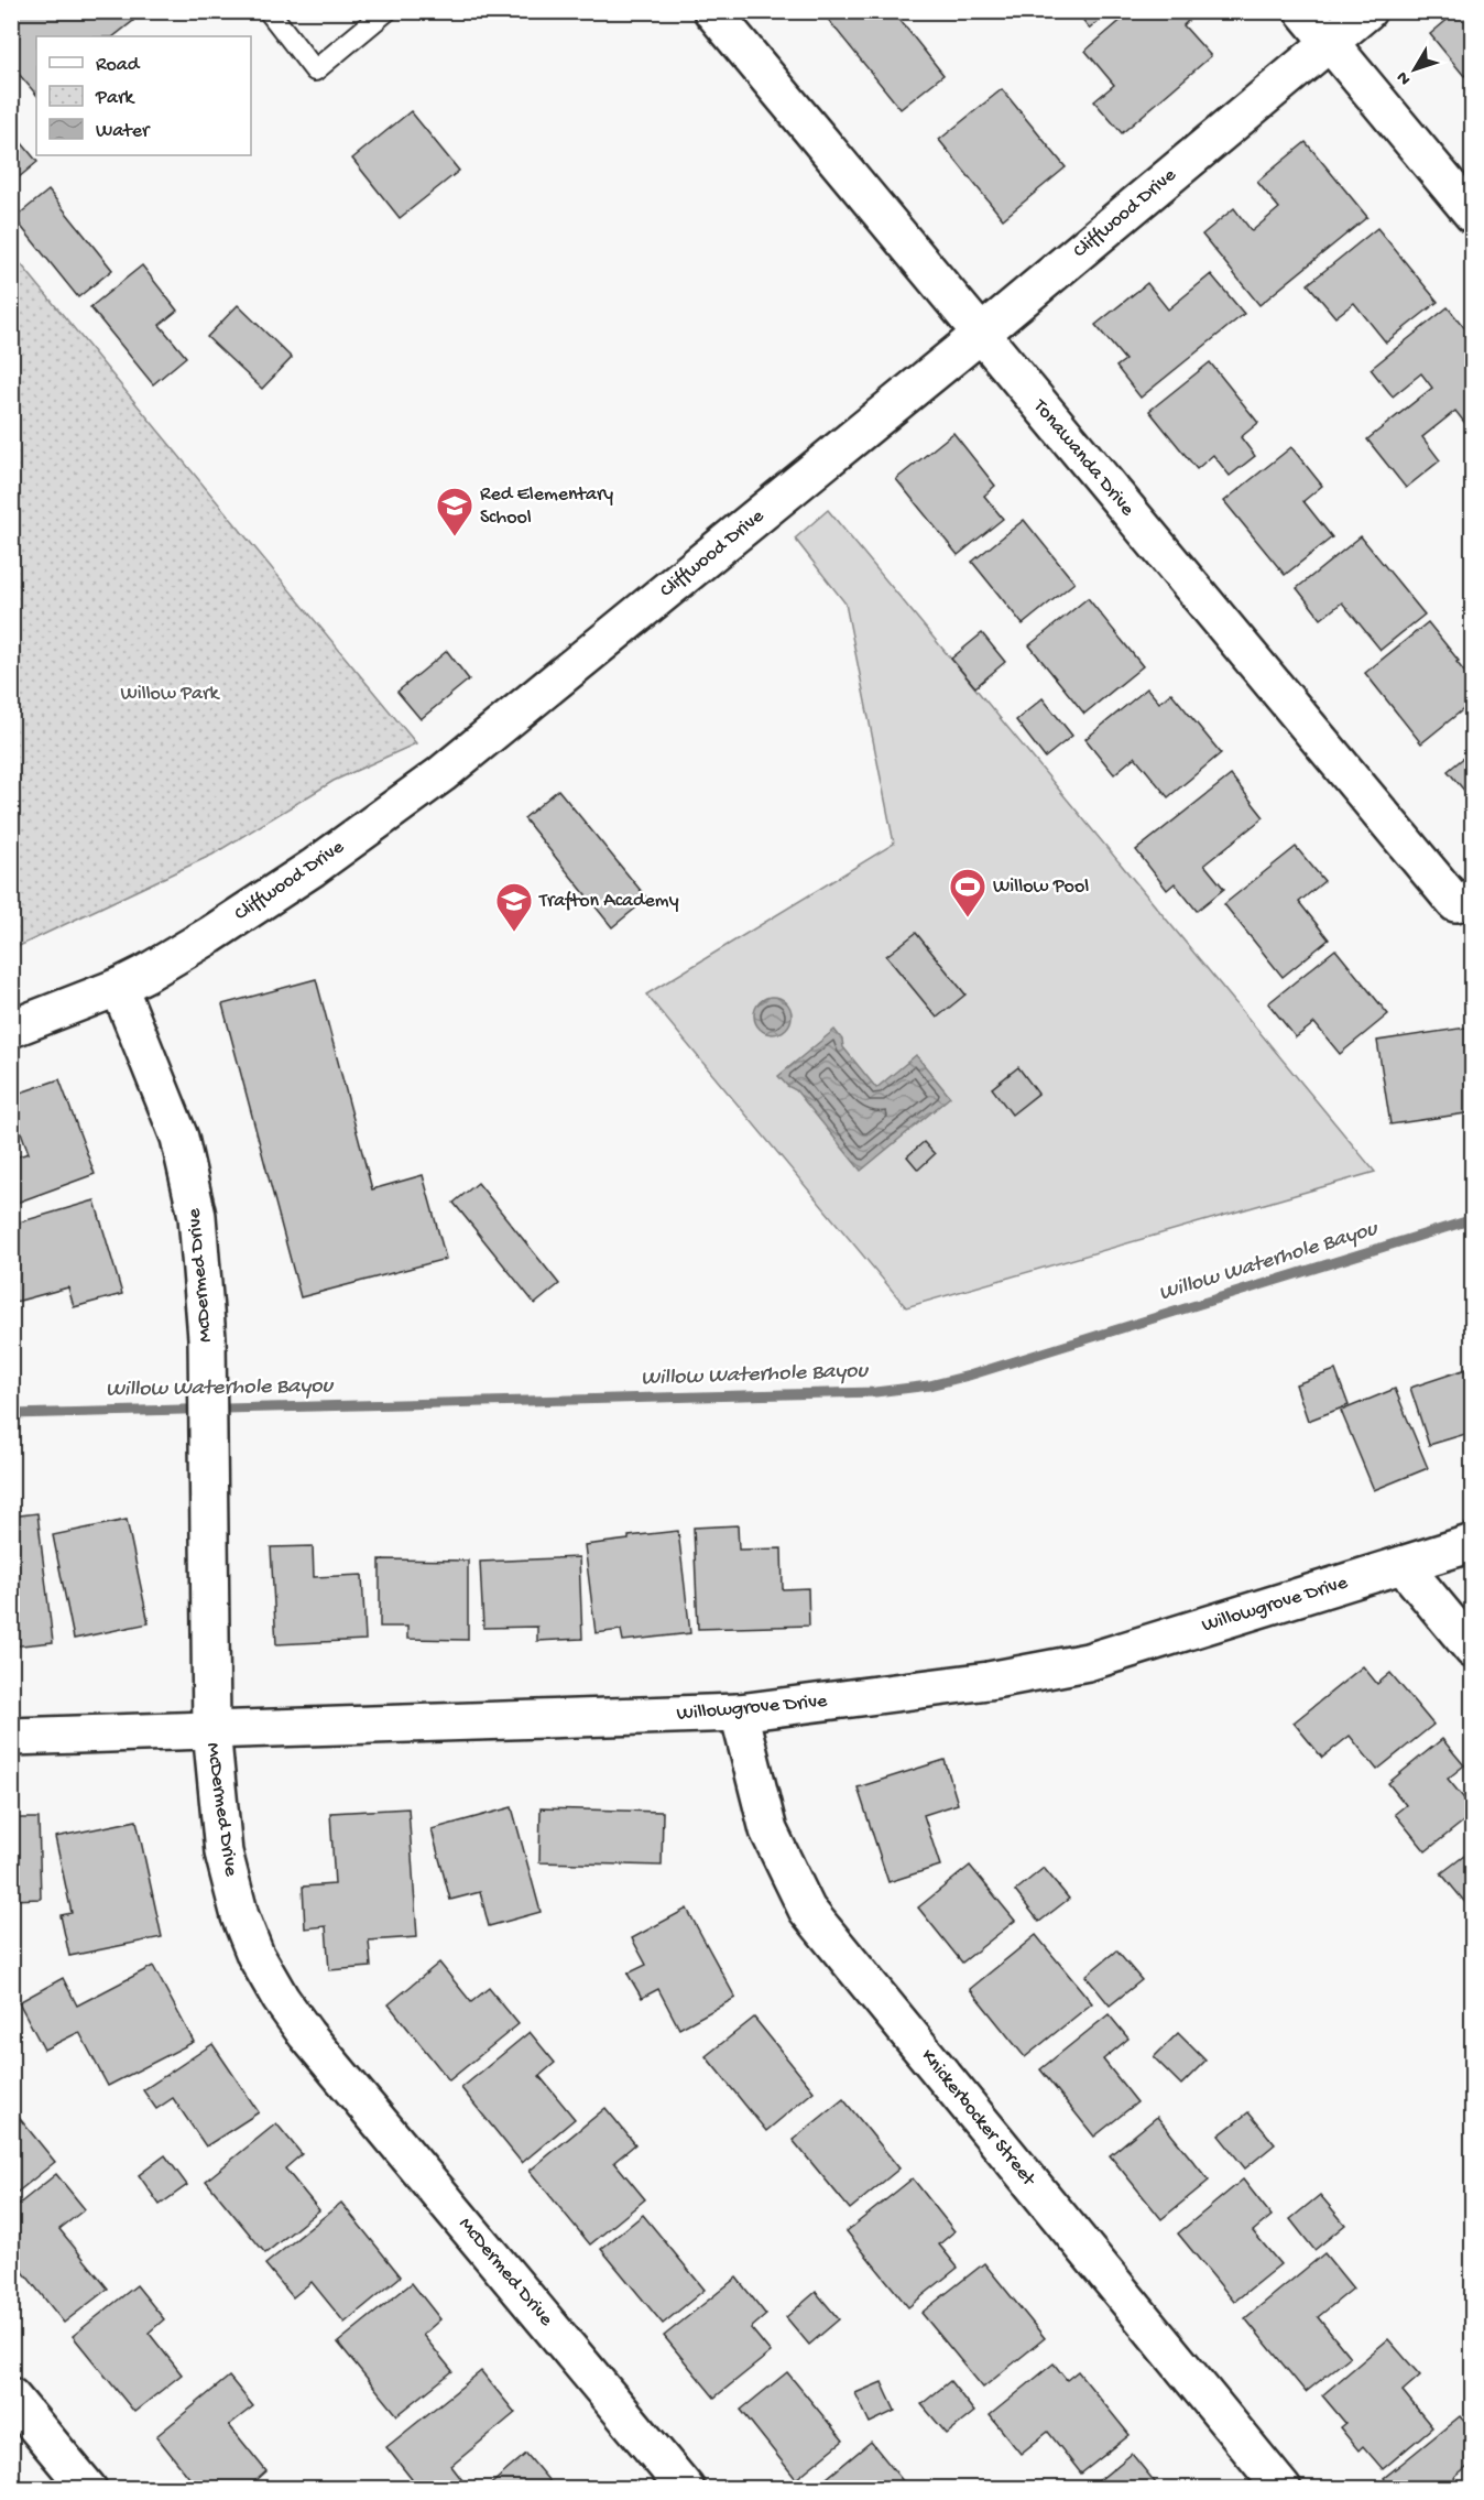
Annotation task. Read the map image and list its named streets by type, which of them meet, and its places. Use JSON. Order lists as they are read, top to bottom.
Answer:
{
  "streets": {
    "street": [
      "Cliffwood Drive",
      "Tonawanda Drive",
      "McDermed Drive",
      "Willowgrove Drive",
      "Knickerbocker Street"
    ]
  },
  "crossings": [
    ["Cliffwood Drive", "Tonawanda Drive"],
    ["Cliffwood Drive", "McDermed Drive"],
    ["McDermed Drive", "Willowgrove Drive"],
    ["Willowgrove Drive", "Knickerbocker Street"]
  ],
  "water": ["Willow Waterhole Bayou"],
  "parks": ["Willow Park"],
  "places": {
    "school or university": ["Red Elementary School", "Trafton Academy"],
    "sports": ["Willow Pool"]
  },
  "legend": ["Road", "Park", "Water"],
  "north": "bottom left"
}
